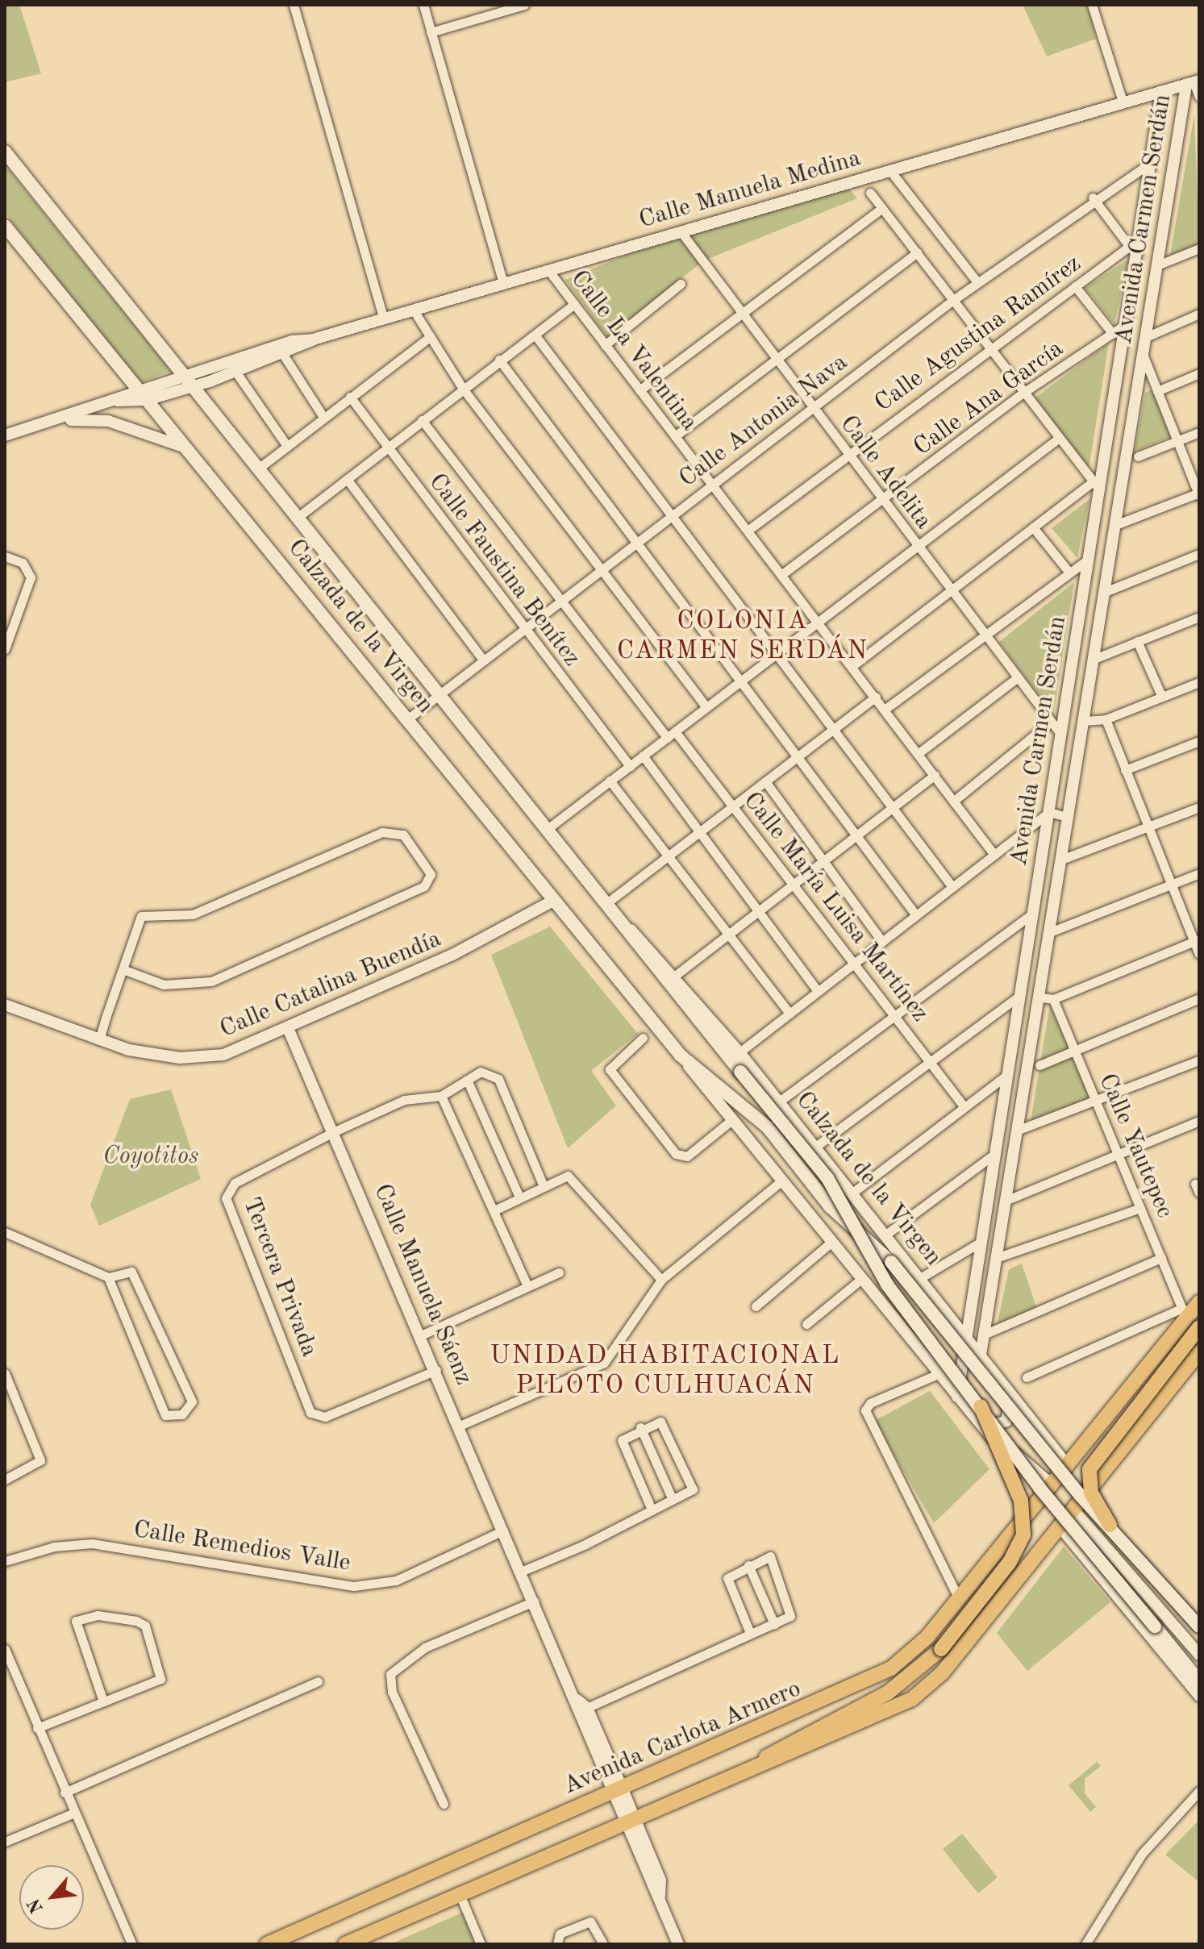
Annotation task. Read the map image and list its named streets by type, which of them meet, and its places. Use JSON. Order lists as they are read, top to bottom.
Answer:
{
  "streets": {
    "main road": ["Calzada de la Virgen", "Avenida Carlota Armero"],
    "street": [
      "Calle Manuela Medina",
      "Avenida Carmen Serdán",
      "Calle Agustina Ramírez",
      "Calle La Valentina",
      "Calle Ana García",
      "Calle Antonia Nava",
      "Calle Adelita",
      "Calle Faustina Benítez",
      "Calle María Luisa Martínez",
      "Calle Catalina Buendía",
      "Calle Yautepec",
      "Tercera Privada",
      "Calle Manuela Sáenz",
      "Calle Remedios Valle"
    ]
  },
  "crossings": [
    ["Calle Manuela Medina", "Avenida Carmen Serdán"],
    ["Calle Manuela Medina", "Calle La Valentina"],
    ["Calle Manuela Medina", "Calle Adelita"],
    ["Avenida Carmen Serdán", "Calle Agustina Ramírez"],
    ["Avenida Carmen Serdán", "Calle Ana García"],
    ["Avenida Carmen Serdán", "Calle Antonia Nava"],
    ["Avenida Carmen Serdán", "Calle Adelita"],
    ["Avenida Carmen Serdán", "Calzada de la Virgen"],
    ["Avenida Carmen Serdán", "Calle Yautepec"],
    ["Calle Agustina Ramírez", "Calle La Valentina"],
    ["Calle Agustina Ramírez", "Calle Adelita"],
    ["Calle La Valentina", "Calle Ana García"],
    ["Calle La Valentina", "Calle Antonia Nava"],
    ["Calle Ana García", "Calle Adelita"],
    ["Calle Antonia Nava", "Calle Adelita"],
    ["Calle Antonia Nava", "Calle Faustina Benítez"],
    ["Calle Antonia Nava", "Calzada de la Virgen"],
    ["Calzada de la Virgen", "Calle Catalina Buendía"],
    ["Calzada de la Virgen", "Avenida Carlota Armero"],
    ["Calle Catalina Buendía", "Calle Manuela Sáenz"],
    ["Calle Yautepec", "Avenida Carlota Armero"],
    ["Tercera Privada", "Calle Manuela Sáenz"],
    ["Calle Manuela Sáenz", "Calle Remedios Valle"],
    ["Calle Manuela Sáenz", "Avenida Carlota Armero"]
  ],
  "districts": ["COLONIA CARMEN SERDÁN", "UNIDAD HABITACIONAL PILOTO CULHUACÁN"],
  "parks": ["Coyotitos"],
  "north": "bottom left"
}
